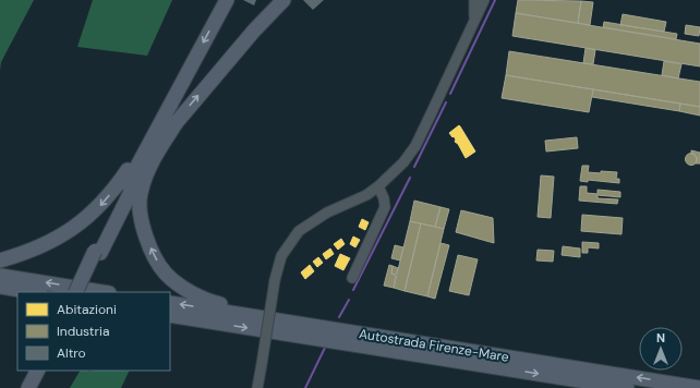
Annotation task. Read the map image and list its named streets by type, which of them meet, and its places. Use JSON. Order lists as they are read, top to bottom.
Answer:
{
  "streets": {
    "highway": ["Autostrada Firenze-Mare"]
  },
  "legend": ["Abitazioni", "Industria", "Altro"],
  "north": "top"
}
